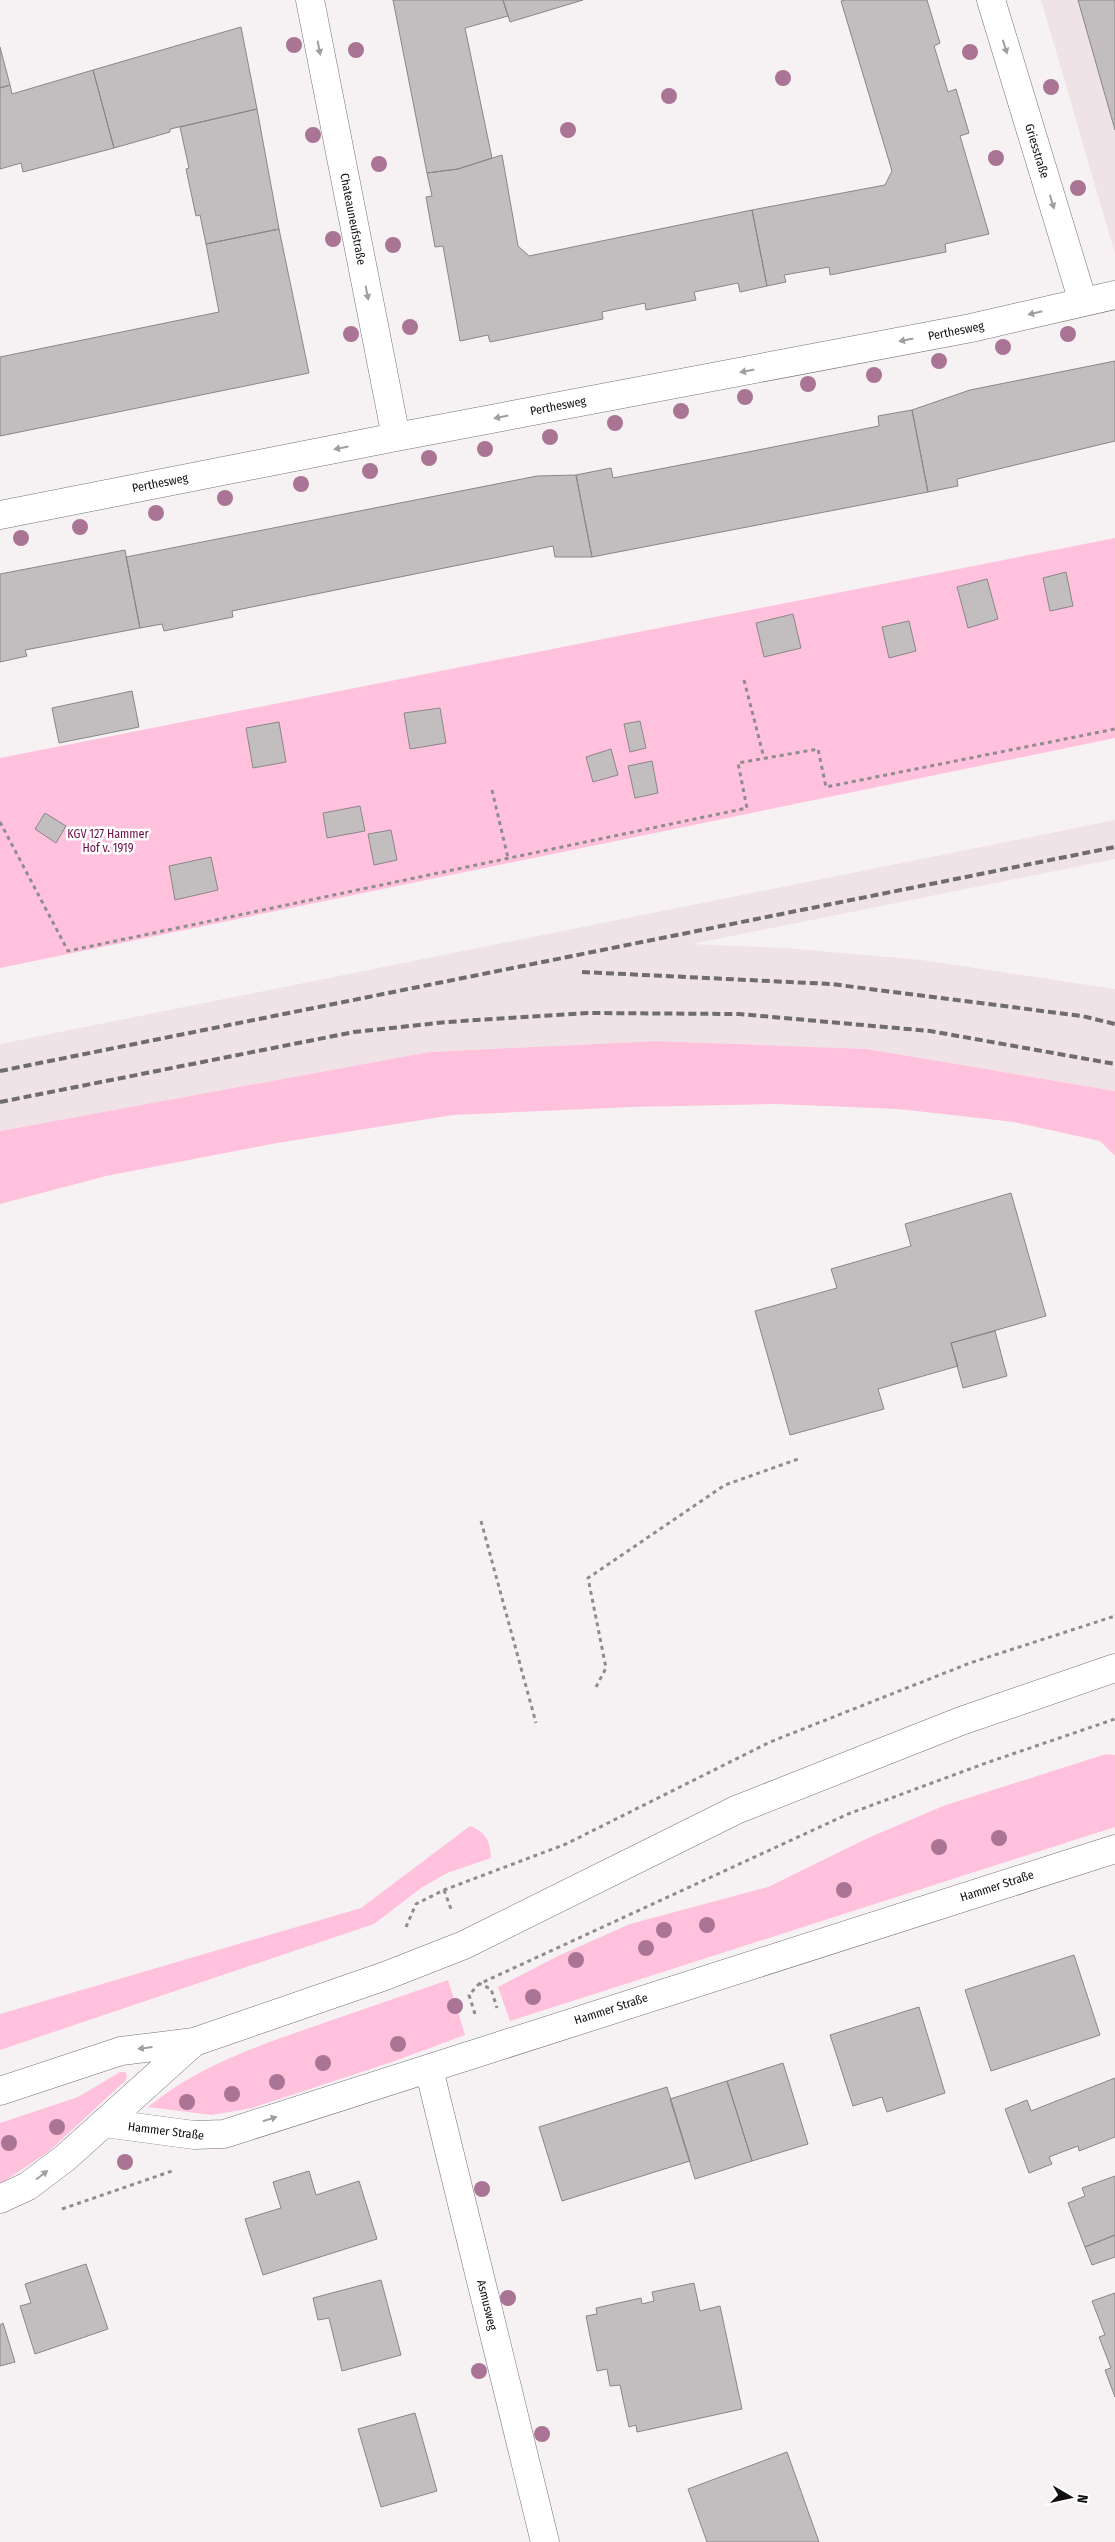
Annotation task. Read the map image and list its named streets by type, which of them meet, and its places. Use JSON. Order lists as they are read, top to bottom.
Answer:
{
  "streets": {
    "street": [
      "Griesstraße",
      "Chateauneufstraße",
      "Perthesweg",
      "Hammer Straße",
      "Asmusweg"
    ]
  },
  "crossings": [
    ["Griesstraße", "Perthesweg"],
    ["Chateauneufstraße", "Perthesweg"],
    ["Hammer Straße", "Asmusweg"]
  ],
  "one_way": ["Griesstraße", "Chateauneufstraße", "Perthesweg"],
  "parks": ["KGV 127 Hammer Hof v. 1919"],
  "north": "right"
}
